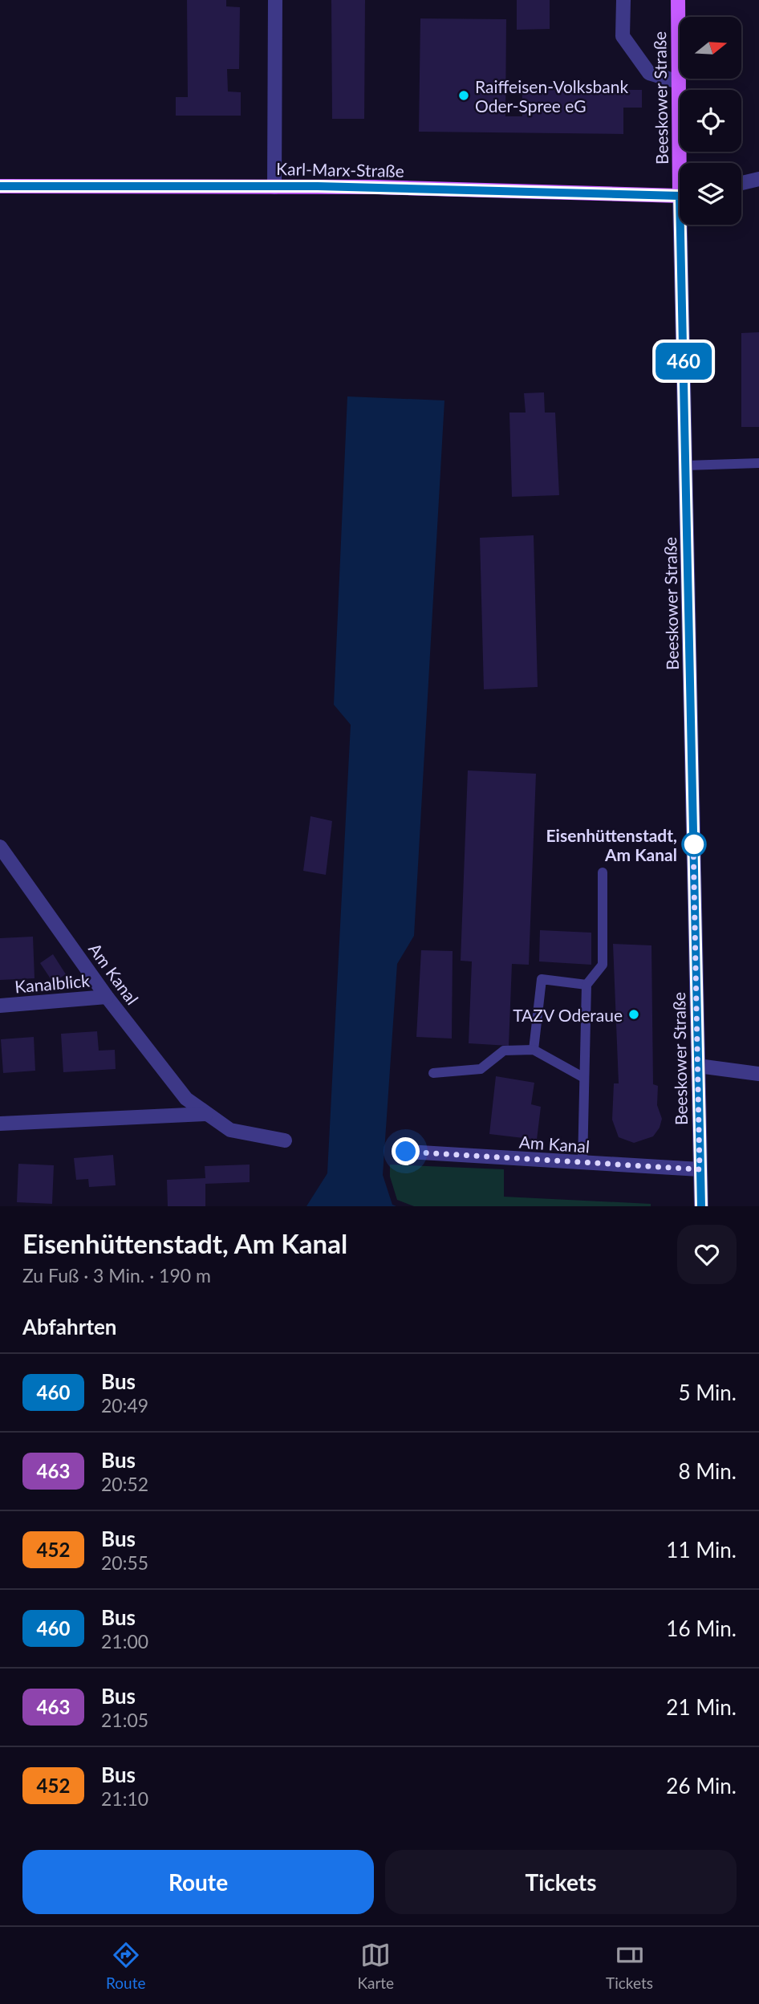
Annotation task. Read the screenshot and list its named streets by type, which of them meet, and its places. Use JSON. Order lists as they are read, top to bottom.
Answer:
{
  "streets": {
    "main road": ["Beeskower Straße", "Karl-Marx-Straße"],
    "street": ["Am Kanal", "Kanalblick"]
  },
  "crossings": [
    ["Beeskower Straße", "Am Kanal"],
    ["Am Kanal", "Kanalblick"]
  ],
  "places": ["Raiffeisen-Volksbank Oder-Spree eG", "Eisenhüttenstadt, Am Kanal", "TAZV Oderaue"],
  "lines": ["bus line 460"],
  "north": "right",
  "page": {
    "on_map": "460",
    "heading": [
      ["Eisenhüttenstadt, Am Kanal", "Zu Fuß · 3 Min. · 190 m"],
      "Abfahrten"
    ],
    "list": [
      {
        "mark": "460",
        "name": "Bus",
        "note": "20:49",
        "value": "5 Min."
      },
      {
        "mark": "463",
        "name": "Bus",
        "note": "20:52",
        "value": "8 Min."
      },
      {
        "mark": "452",
        "name": "Bus",
        "note": "20:55",
        "value": "11 Min."
      },
      {
        "mark": "460",
        "name": "Bus",
        "note": "21:00",
        "value": "16 Min."
      },
      {
        "mark": "463",
        "name": "Bus",
        "note": "21:05",
        "value": "21 Min."
      },
      {
        "mark": "452",
        "name": "Bus",
        "note": "21:10",
        "value": "26 Min."
      }
    ],
    "buttons": ["Route", "Tickets"],
    "tabs": ["Route", "Karte", "Tickets"]
  }
}
